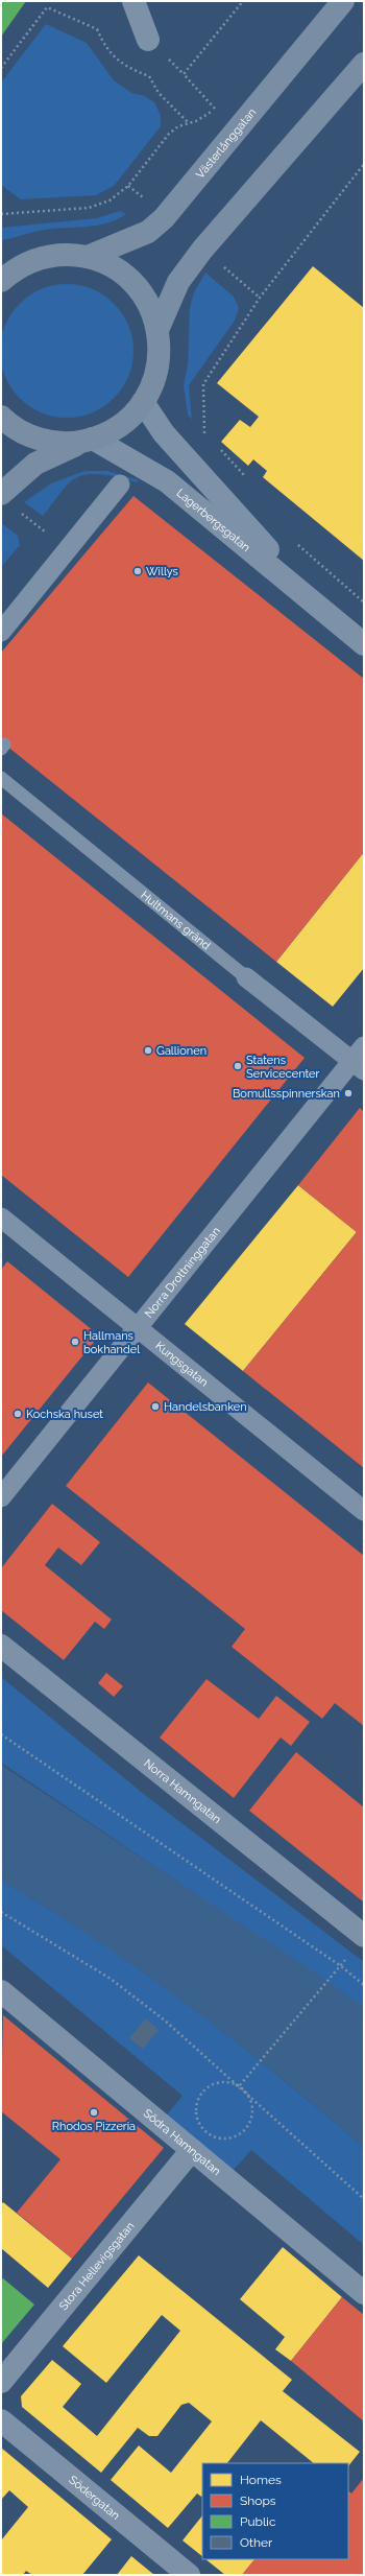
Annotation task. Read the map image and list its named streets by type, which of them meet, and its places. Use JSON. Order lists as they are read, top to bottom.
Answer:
{
  "streets": {
    "main road": ["Västerlånggatan"],
    "street": [
      "Lagerbergsgatan",
      "Hultmans gränd",
      "Norra Drottninggatan",
      "Kungsgatan",
      "Norra Hamngatan",
      "Södra Hamngatan",
      "Stora Hellevigsgatan",
      "Södergatan"
    ]
  },
  "crossings": [
    ["Västerlånggatan", "Lagerbergsgatan"],
    ["Hultmans gränd", "Norra Drottninggatan"],
    ["Norra Drottninggatan", "Kungsgatan"],
    ["Södra Hamngatan", "Stora Hellevigsgatan"]
  ],
  "places": [
    "Willys",
    "Gallionen",
    "Statens Servicecenter",
    "Bomullsspinnerskan",
    "Hallmans bokhandel",
    "Handelsbanken",
    "Kochska huset",
    "Rhodos Pizzeria"
  ],
  "legend": [
    "Homes",
    "Shops",
    "Public",
    "Other"
  ]
}
